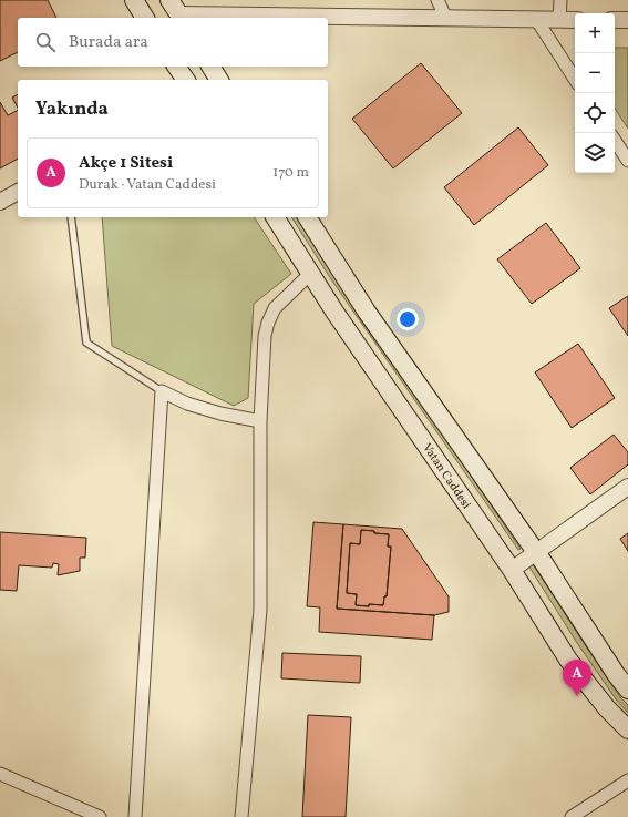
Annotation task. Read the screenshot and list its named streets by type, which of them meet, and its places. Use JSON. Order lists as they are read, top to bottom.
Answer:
{
  "streets": {
    "main road": ["Vatan Caddesi"]
  },
  "page": {
    "map_buttons": ["+", "−"],
    "search": "Burada ara",
    "heading": "Yakında",
    "list": [
      {
        "mark": "A",
        "name": "Akçe 1 Sitesi",
        "note": "Durak · Vatan Caddesi",
        "value": "170 m"
      }
    ],
    "pins": "A"
  }
}
